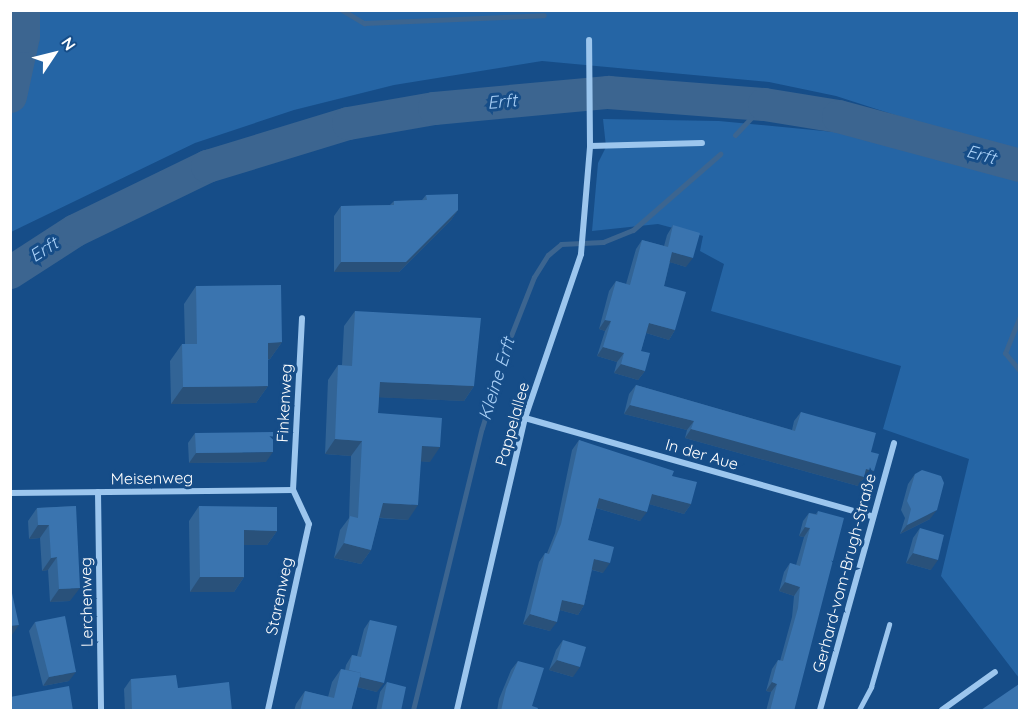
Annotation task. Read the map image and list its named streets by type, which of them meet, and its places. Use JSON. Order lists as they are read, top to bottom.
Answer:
{
  "streets": {
    "street": [
      "Finkenweg",
      "Pappelallee",
      "In der Aue",
      "Meisenweg",
      "Gerhard-vom-Brugh-Straße",
      "Starenweg",
      "Lerchenweg"
    ]
  },
  "crossings": [
    ["Finkenweg", "Meisenweg"],
    ["Finkenweg", "Starenweg"],
    ["Pappelallee", "In der Aue"],
    ["In der Aue", "Gerhard-vom-Brugh-Straße"],
    ["Meisenweg", "Starenweg"],
    ["Meisenweg", "Lerchenweg"]
  ],
  "water": ["Erft", "Kleine Erft"],
  "north": "top right"
}
